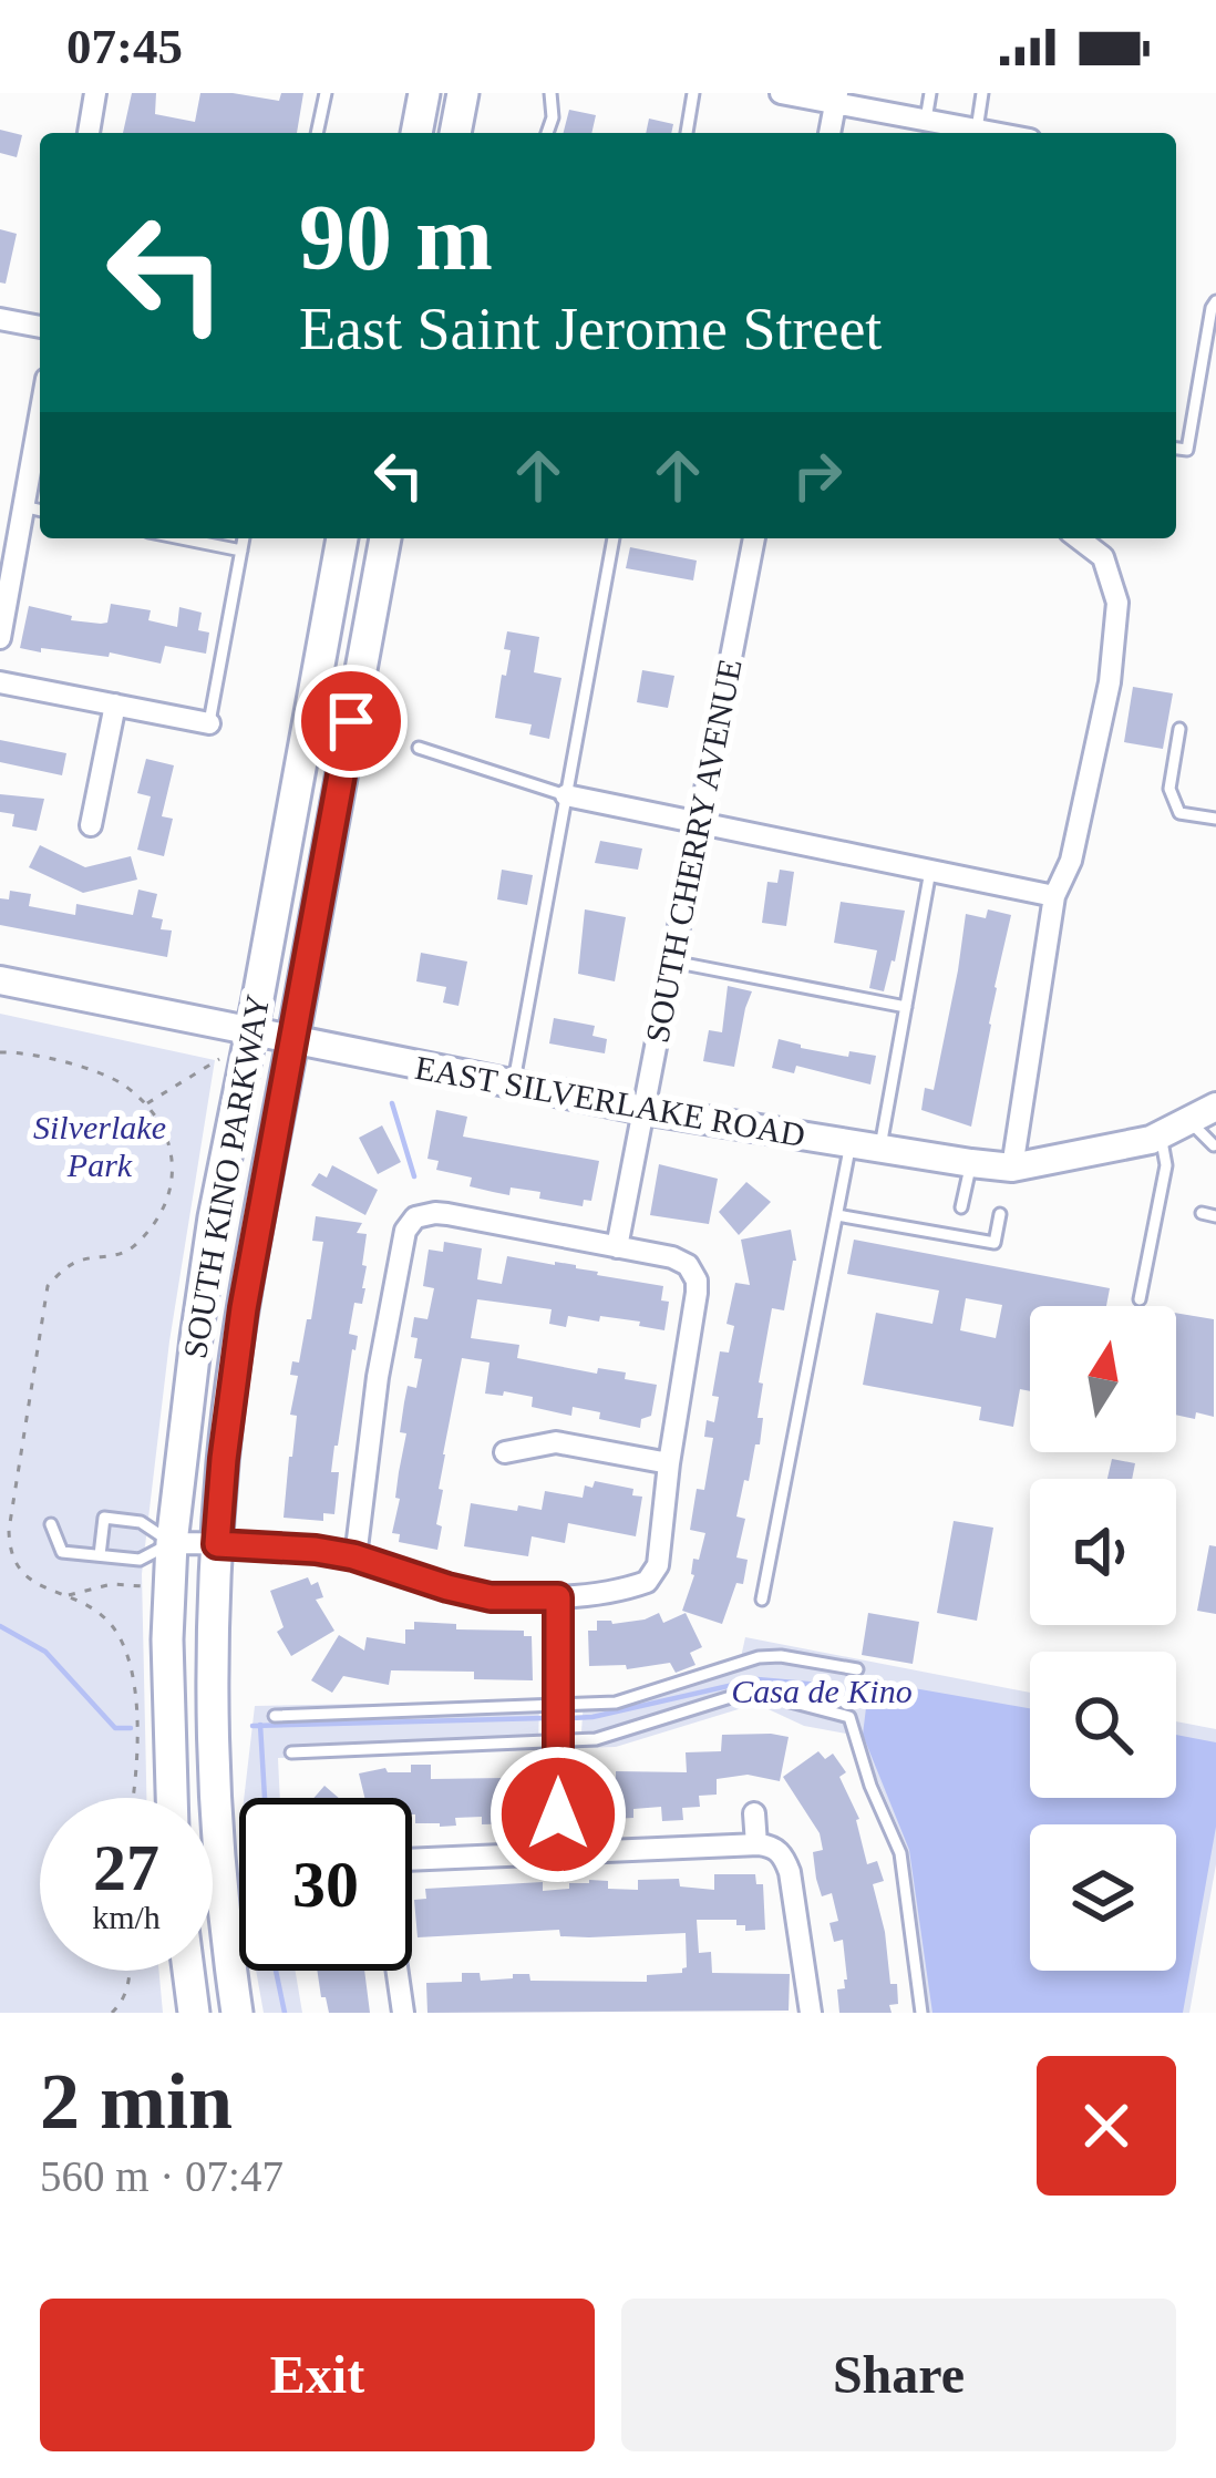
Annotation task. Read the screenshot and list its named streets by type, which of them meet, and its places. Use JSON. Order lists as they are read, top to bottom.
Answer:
{
  "streets": {
    "main road": ["SOUTH KINO PARKWAY"],
    "street": ["SOUTH CHERRY AVENUE", "EAST SILVERLAKE ROAD"]
  },
  "crossings": [
    ["SOUTH CHERRY AVENUE", "EAST SILVERLAKE ROAD"],
    ["EAST SILVERLAKE ROAD", "SOUTH KINO PARKWAY"]
  ],
  "parks": ["Silverlake Park", "Casa de Kino"],
  "north": "top",
  "page": {
    "status": "07:45",
    "turn": ["90 m", "East Saint Jerome Street"],
    "speed": "27 km/h",
    "limit": "30",
    "heading": ["2 min", "560 m · 07:47"],
    "buttons": ["Exit", "Share"]
  }
}
